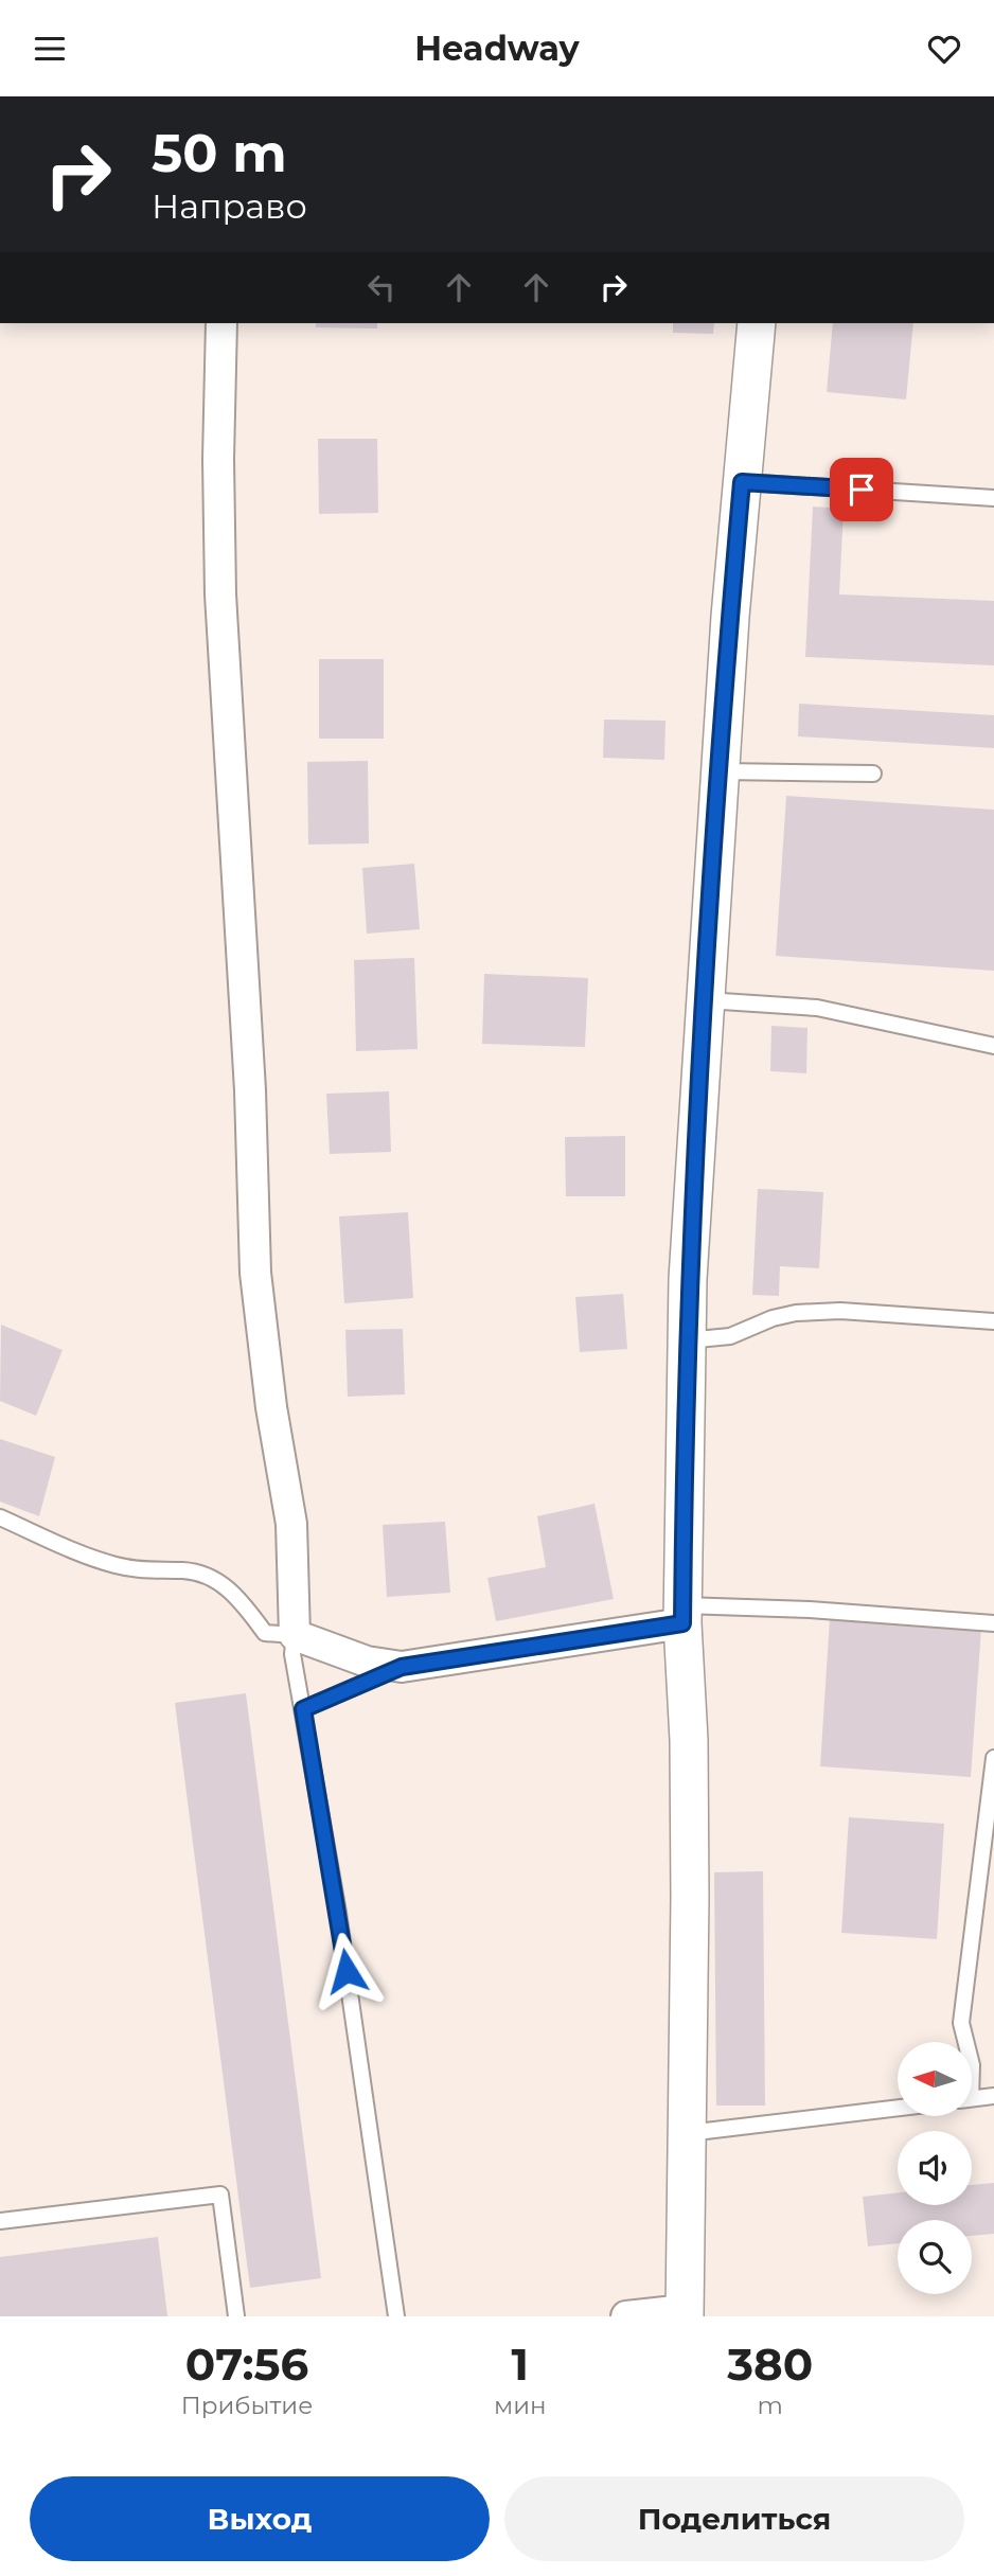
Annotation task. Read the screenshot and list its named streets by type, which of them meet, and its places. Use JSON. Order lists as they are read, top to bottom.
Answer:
{
  "north": "left",
  "page": {
    "header": "Headway",
    "turn": ["50 m", "Направо"],
    "eta": [
      "07:56",
      "Прибытие",
      "1",
      "мин",
      "380",
      "m"
    ],
    "buttons": ["Выход", "Поделиться"]
  }
}
